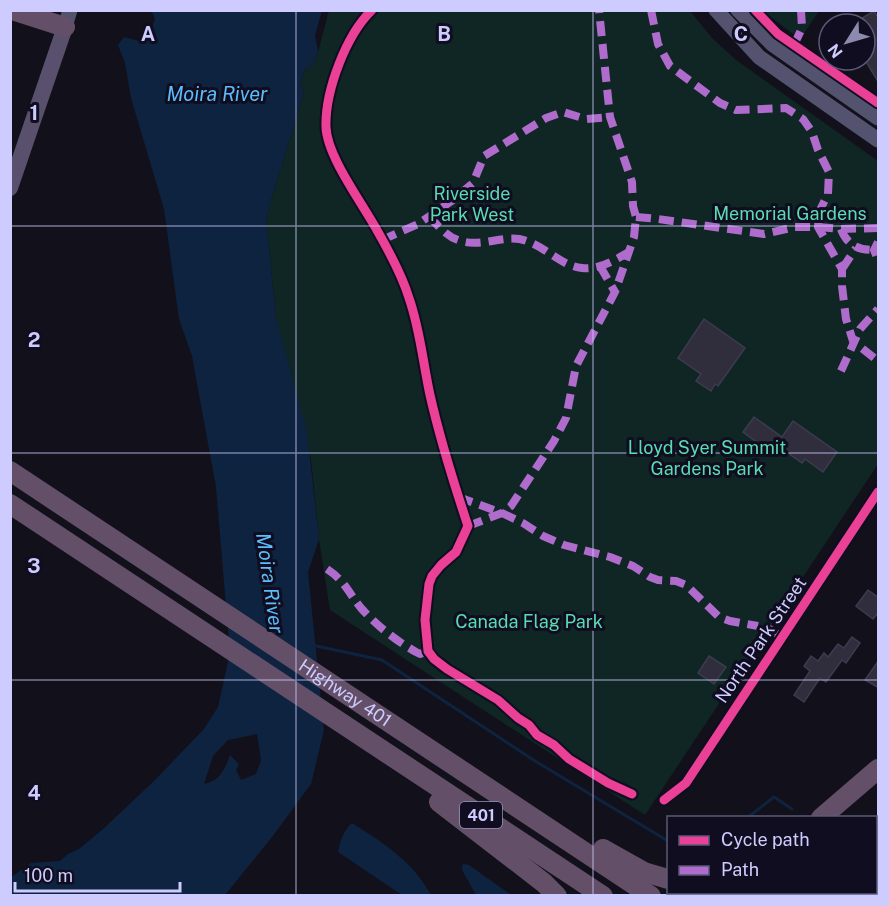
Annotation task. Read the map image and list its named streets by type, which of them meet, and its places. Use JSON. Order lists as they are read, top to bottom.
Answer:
{
  "streets": {
    "highway": ["Highway 401", "401"],
    "street": ["North Park Street"]
  },
  "water": ["Moira River"],
  "parks": [
    "Riverside Park West",
    "Memorial Gardens",
    "Lloyd Syer Summit Gardens Park",
    "Canada Flag Park"
  ],
  "legend": ["Cycle path", "Path"],
  "scale_bar": "100 m",
  "north": "bottom left",
  "grid": {
    "columns": ["A", "B", "C"],
    "rows": [
      "1",
      "2",
      "3",
      "4"
    ]
  }
}
